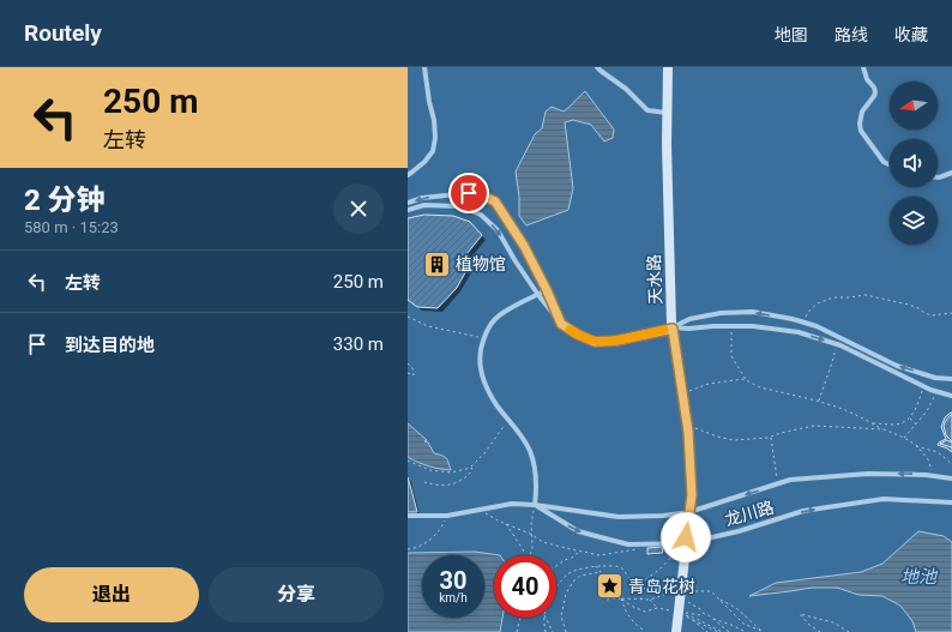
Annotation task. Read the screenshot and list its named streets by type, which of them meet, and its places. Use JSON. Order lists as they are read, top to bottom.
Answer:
{
  "streets": {
    "street": ["天水路", "龙川路"]
  },
  "crossings": [
    ["天水路", "龙川路"]
  ],
  "water": ["地池"],
  "places": {
    "building": ["植物馆"],
    "place": ["青岛花树"]
  },
  "north": "left",
  "page": {
    "header": "Routely",
    "nav": ["地图", "路线", "收藏"],
    "turn": ["250 m", "左转"],
    "heading": ["2 分钟", "580 m · 15:23"],
    "list": [
      {
        "name": "左转",
        "value": "250 m"
      },
      {
        "name": "到达目的地",
        "value": "330 m"
      }
    ],
    "speed": "30 km/h",
    "limit": "40",
    "buttons": ["退出", "分享"]
  }
}
